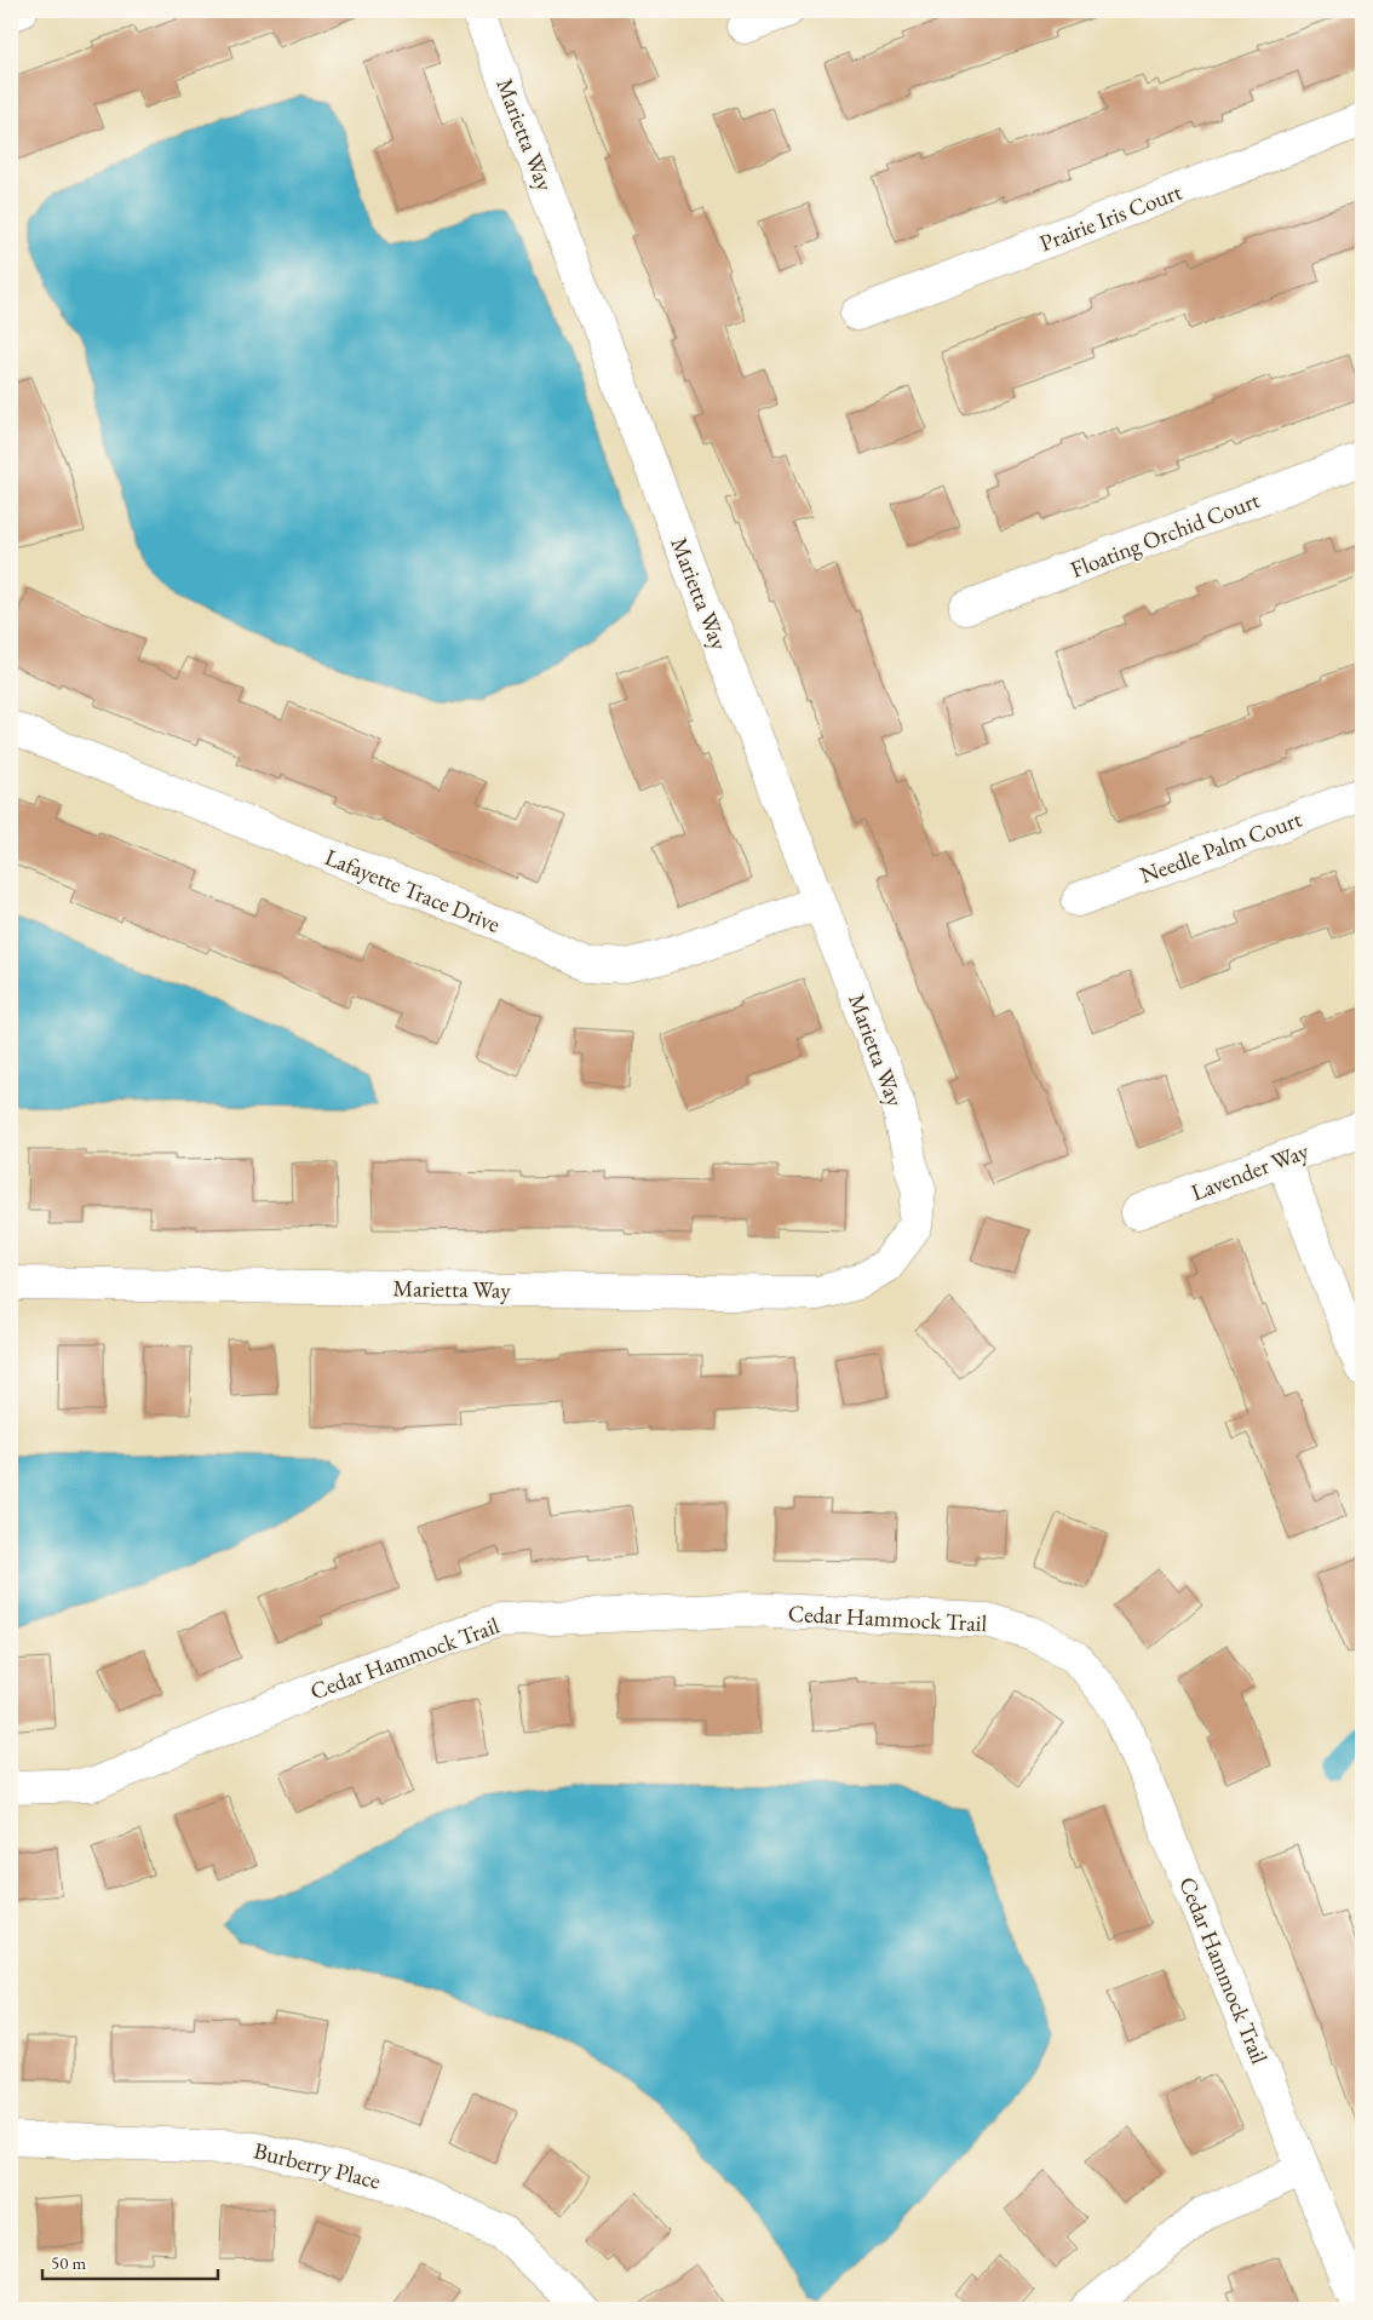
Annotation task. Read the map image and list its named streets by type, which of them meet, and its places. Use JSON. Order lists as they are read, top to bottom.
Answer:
{
  "streets": {
    "street": [
      "Marietta Way",
      "Prairie Iris Court",
      "Floating Orchid Court",
      "Needle Palm Court",
      "Lafayette Trace Drive",
      "Lavender Way",
      "Cedar Hammock Trail",
      "Burberry Place"
    ]
  },
  "crossings": [
    ["Marietta Way", "Lafayette Trace Drive"]
  ],
  "scale_bar": "50 m"
}
